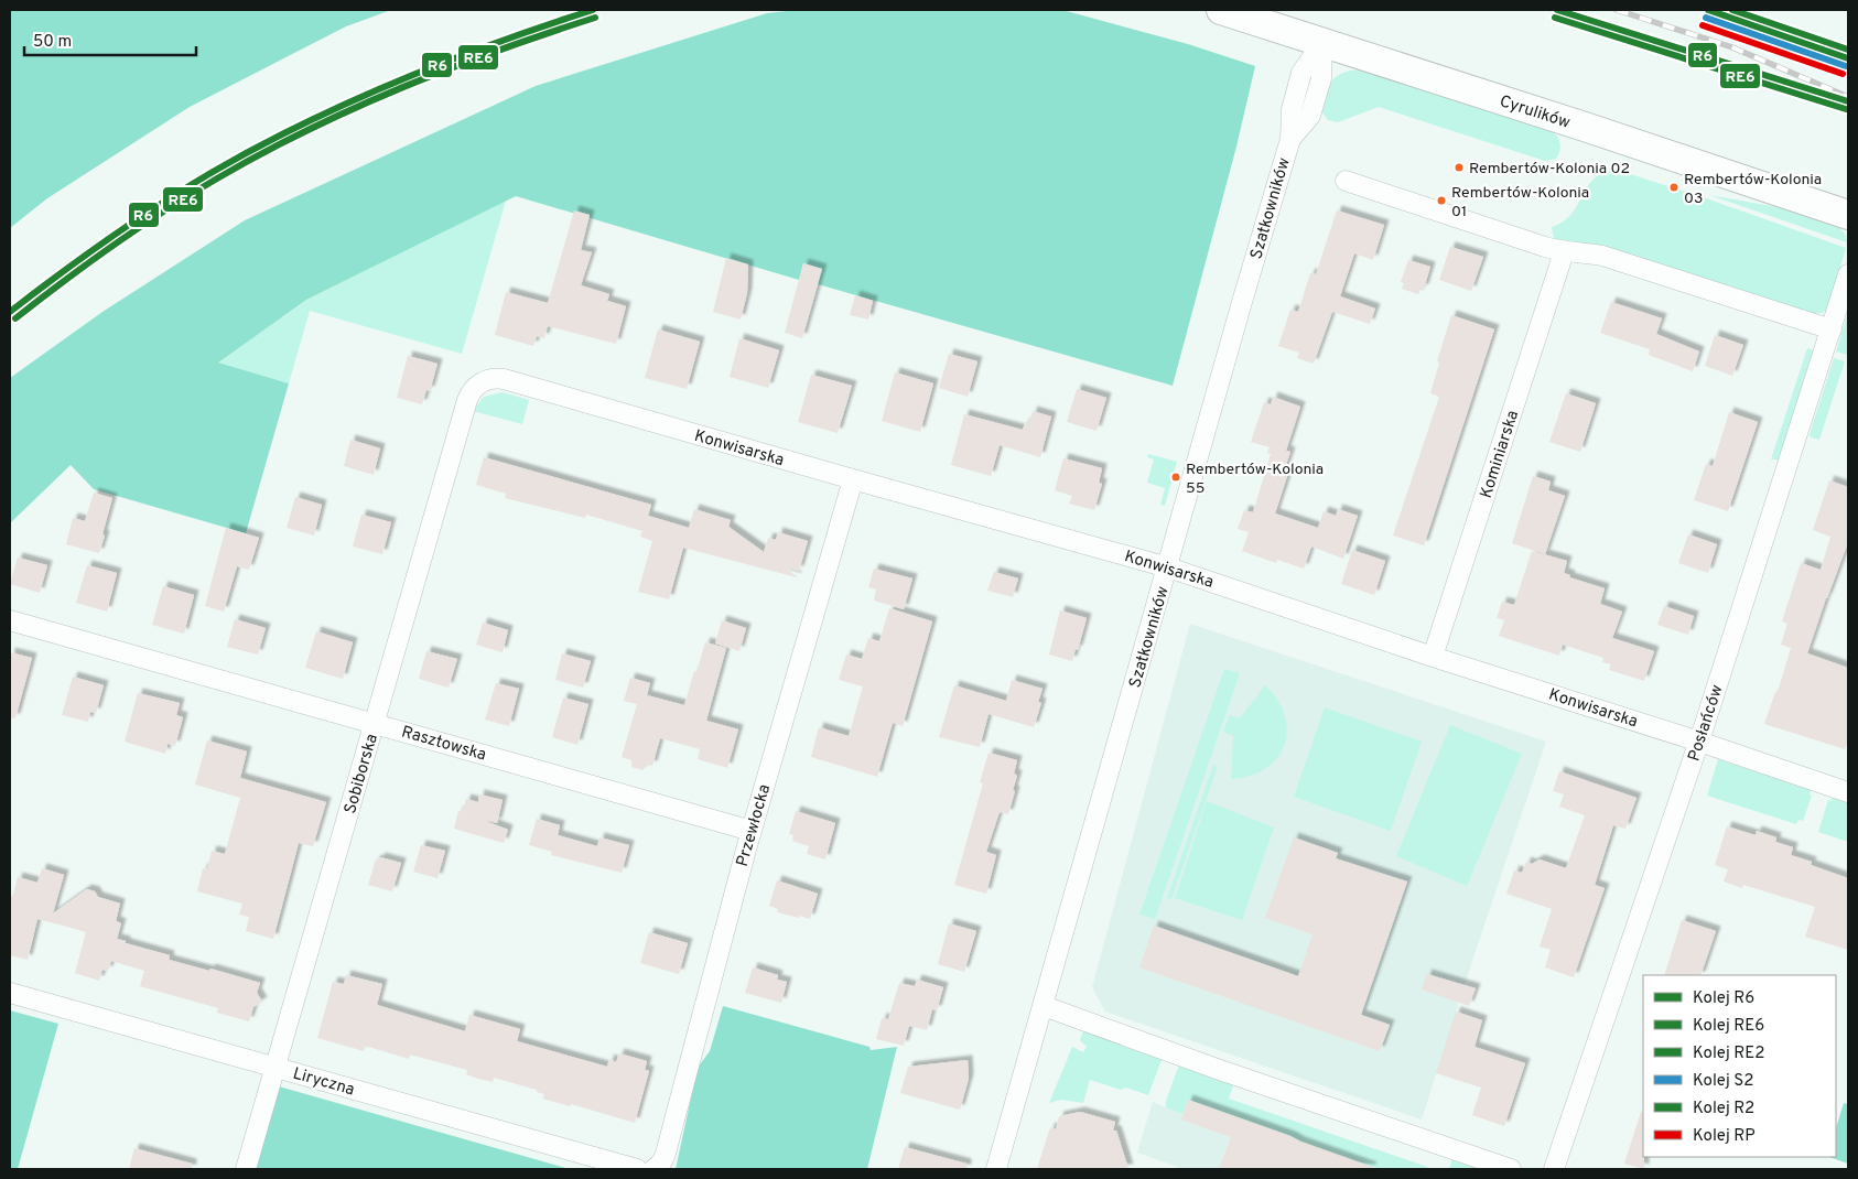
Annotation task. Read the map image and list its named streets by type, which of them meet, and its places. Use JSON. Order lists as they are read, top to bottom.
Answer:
{
  "streets": {
    "main road": ["Cyrulików"],
    "street": [
      "Szatkowników",
      "Konwisarska",
      "Kominiarska",
      "Posłańców",
      "Rasztowska",
      "Sobiborska",
      "Przewłocka",
      "Liryczna"
    ]
  },
  "crossings": [
    ["Cyrulików", "Szatkowników"],
    ["Szatkowników", "Konwisarska"],
    ["Konwisarska", "Kominiarska"],
    ["Konwisarska", "Posłańców"],
    ["Konwisarska", "Sobiborska"],
    ["Konwisarska", "Przewłocka"],
    ["Rasztowska", "Sobiborska"],
    ["Rasztowska", "Przewłocka"],
    ["Sobiborska", "Liryczna"]
  ],
  "places": [
    "Rembertów-Kolonia 02",
    "Rembertów-Kolonia 03",
    "Rembertów-Kolonia 01",
    "Rembertów-Kolonia 55"
  ],
  "lines": [
    "rail line R6",
    "rail line RE2",
    "rail line R2",
    "rail line RE6",
    "rail line S2",
    "rail line RP"
  ],
  "legend": [
    "Kolej R6",
    "Kolej RE6",
    "Kolej RE2",
    "Kolej S2",
    "Kolej R2",
    "Kolej RP"
  ],
  "scale_bar": "50 m"
}
